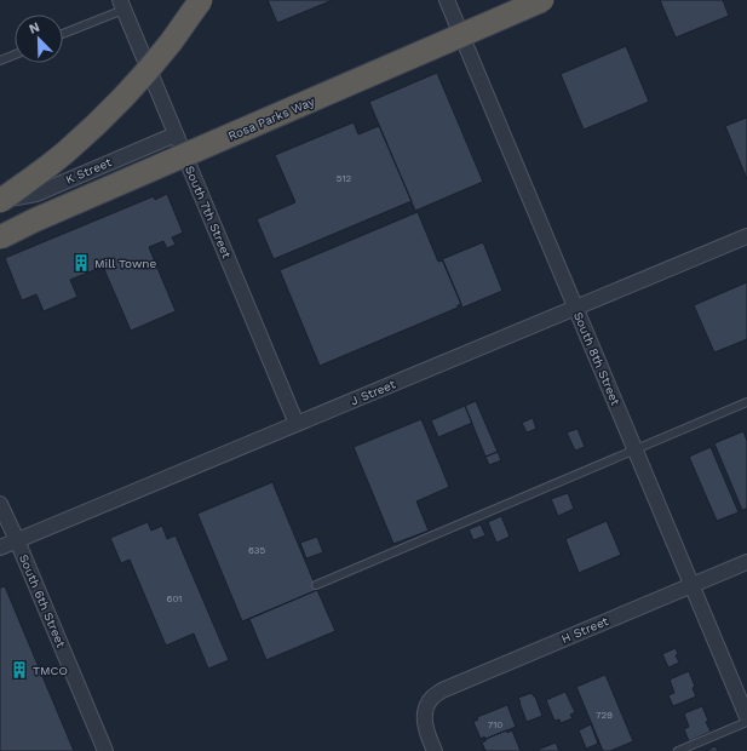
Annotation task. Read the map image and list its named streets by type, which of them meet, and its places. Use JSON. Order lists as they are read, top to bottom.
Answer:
{
  "streets": {
    "highway": ["Rosa Parks Way"],
    "street": [
      "K Street",
      "South 7th Street",
      "South 8th Street",
      "J Street",
      "South 6th Street",
      "H Street"
    ]
  },
  "crossings": [
    ["K Street", "South 7th Street"],
    ["South 7th Street", "J Street"],
    ["South 8th Street", "J Street"],
    ["South 8th Street", "H Street"],
    ["J Street", "South 6th Street"]
  ],
  "places": {
    "building": ["Mill Towne", "TMCO"]
  },
  "house_numbers": [
    "512",
    "635",
    "601",
    "729",
    "710"
  ],
  "north": "top left"
}
